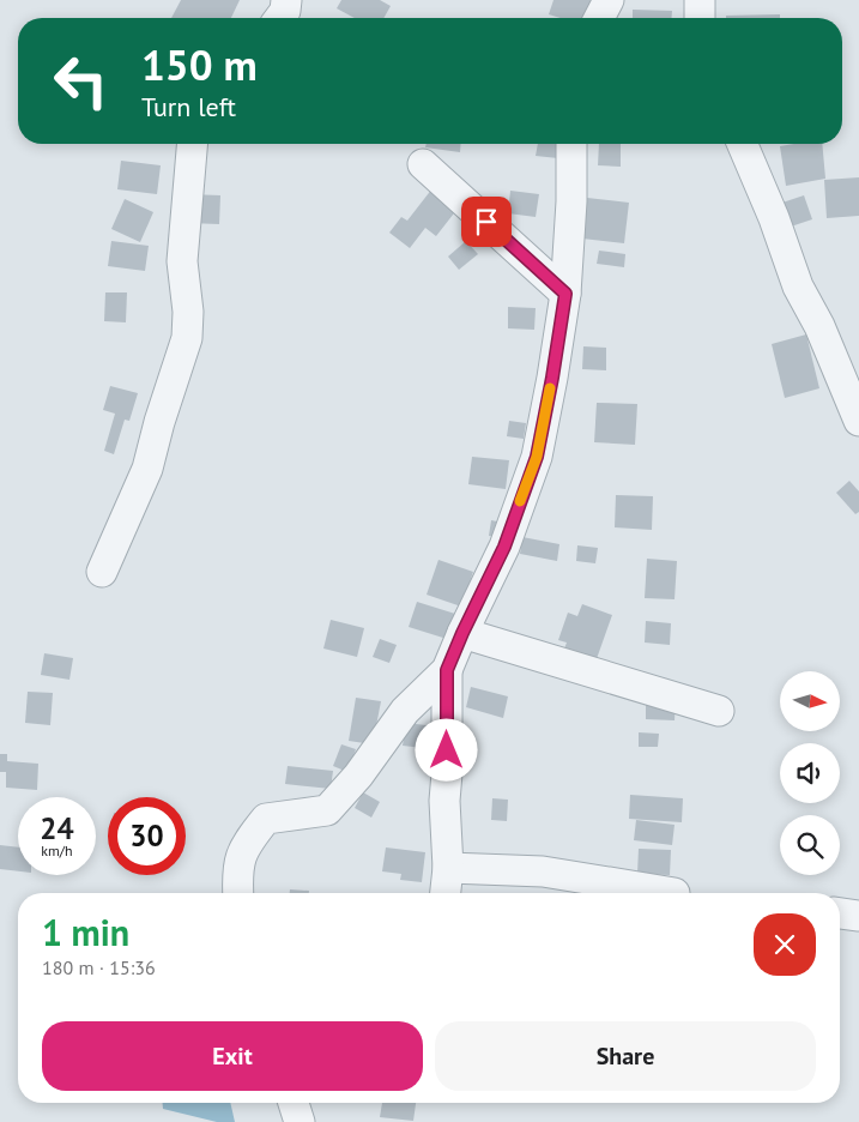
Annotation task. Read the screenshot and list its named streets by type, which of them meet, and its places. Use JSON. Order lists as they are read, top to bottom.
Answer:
{
  "north": "right",
  "page": {
    "turn": ["150 m", "Turn left"],
    "speed": "24 km/h",
    "limit": "30",
    "heading": ["1 min", "180 m · 15:36"],
    "buttons": ["Exit", "Share"]
  }
}
